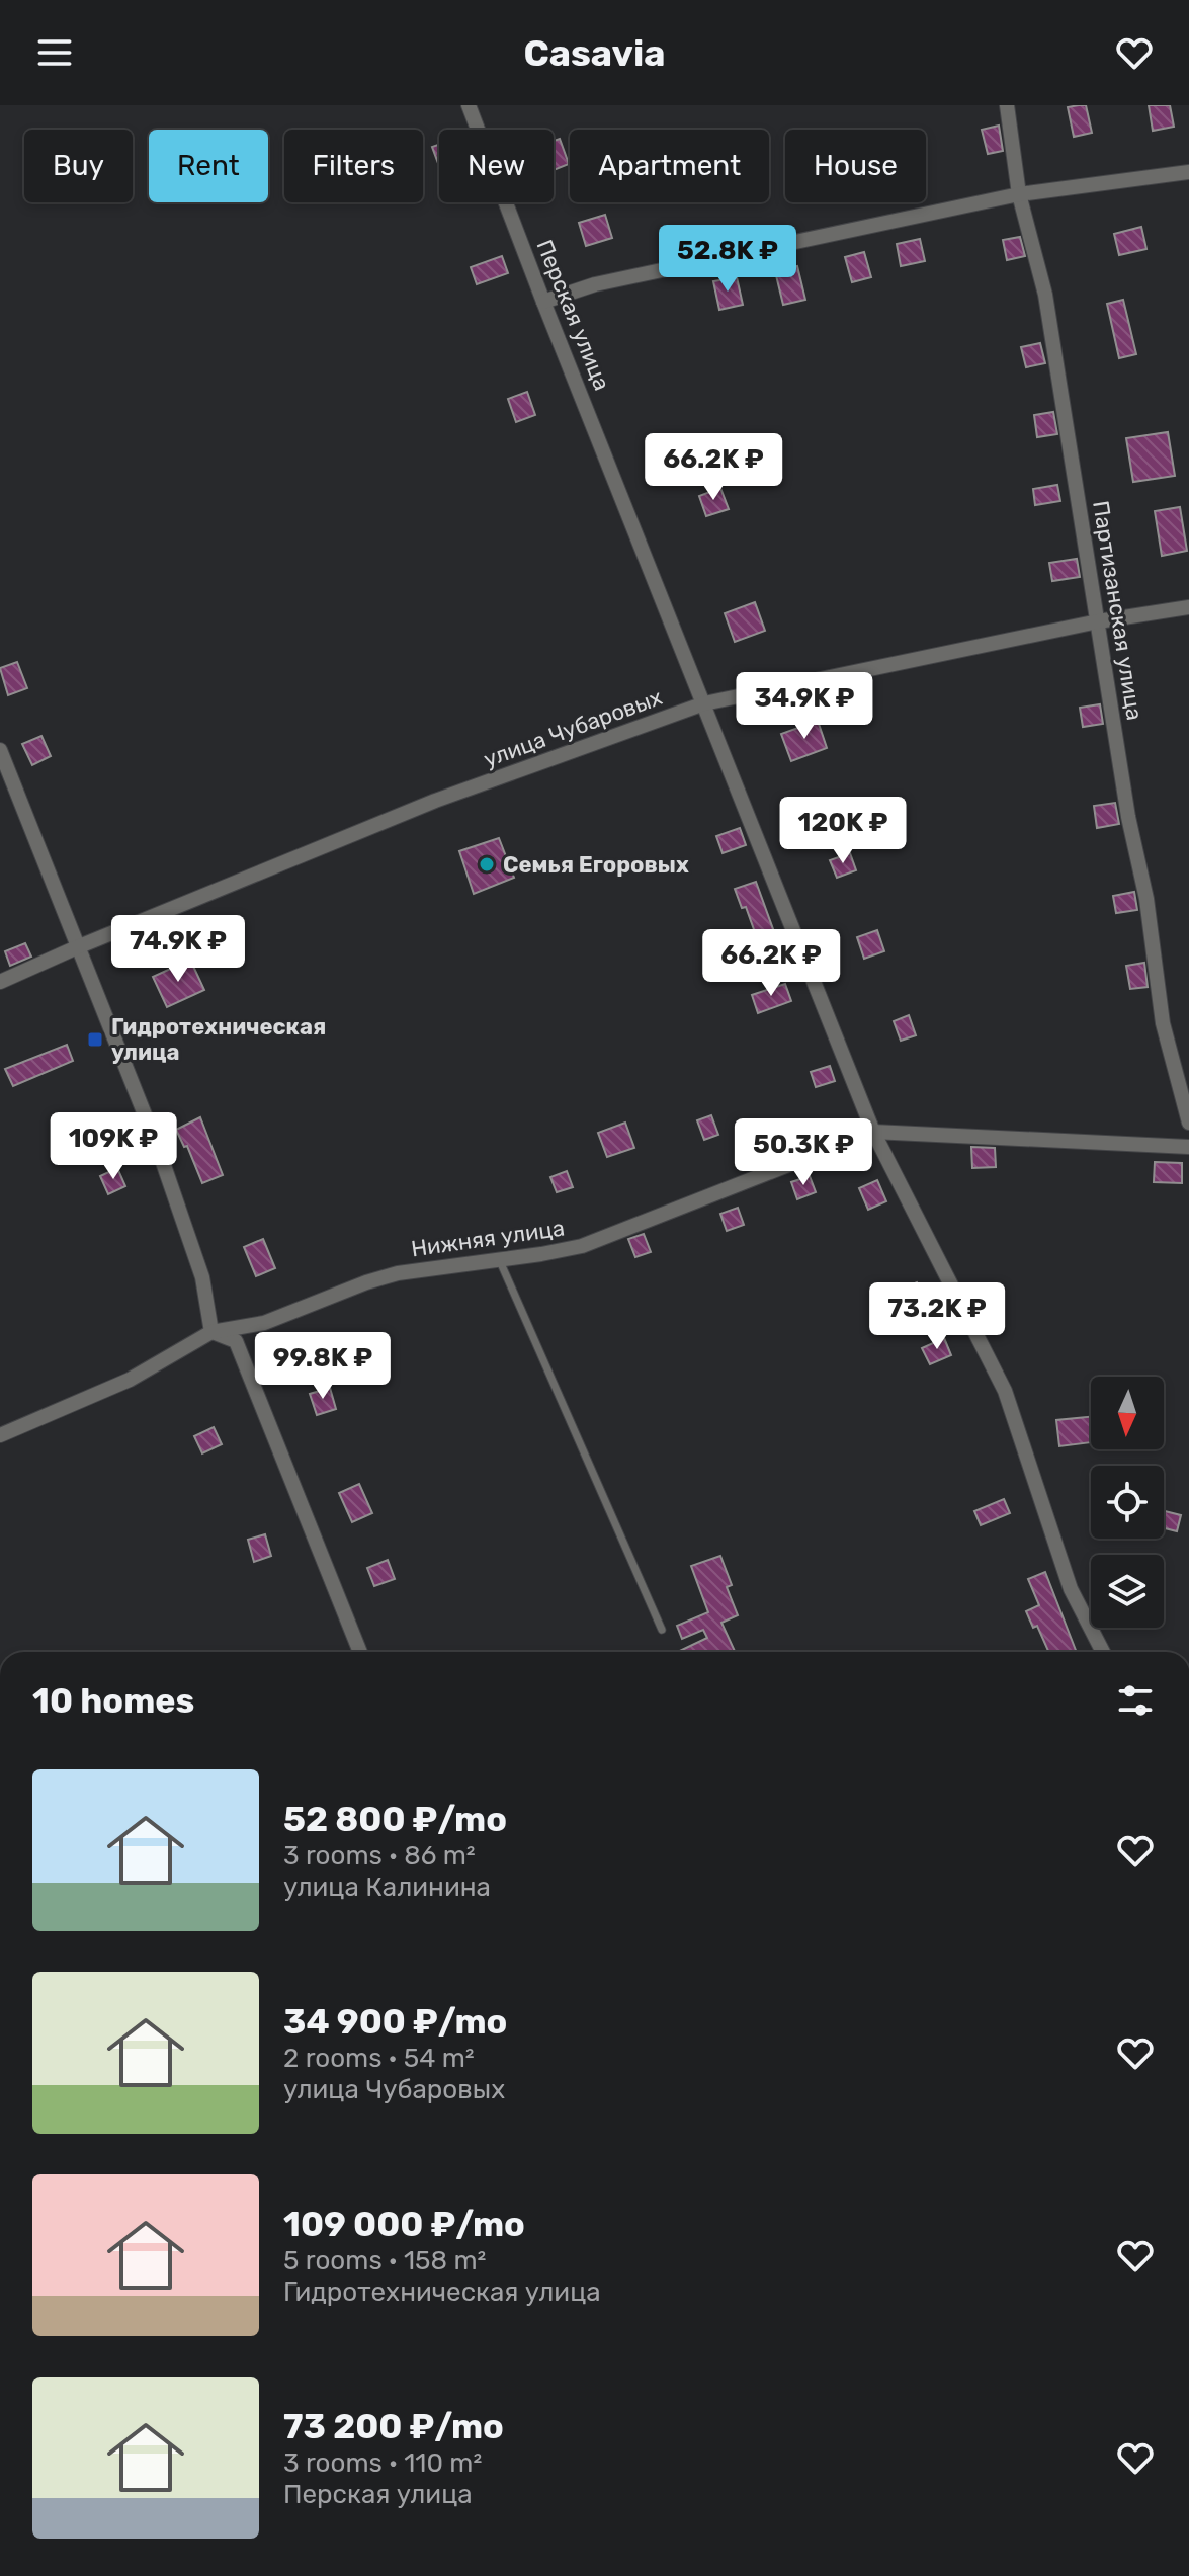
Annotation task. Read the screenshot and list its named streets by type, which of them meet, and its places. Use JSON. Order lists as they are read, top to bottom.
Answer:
{
  "streets": {
    "street": [
      "Перская улица",
      "Партизанская улица",
      "улица Чубаровых",
      "Нижняя улица"
    ]
  },
  "crossings": [
    ["Перская улица", "улица Чубаровых"],
    ["Перская улица", "Нижняя улица"],
    ["Партизанская улица", "улица Чубаровых"]
  ],
  "places": {
    "other": ["Семья Егоровых"],
    "transit": ["Гидротехническая улица"]
  },
  "north": "bottom",
  "page": {
    "header": "Casavia",
    "chip": [
      "Buy",
      "Rent",
      "Filters",
      "New",
      "Apartment",
      "House"
    ],
    "price": [
      "52.8K ₽",
      "66.2K ₽",
      "34.9K ₽",
      "120K ₽",
      "74.9K ₽",
      "66.2K ₽",
      "109K ₽",
      "50.3K ₽",
      "73.2K ₽",
      "99.8K ₽"
    ],
    "heading": "10 homes",
    "list": [
      {
        "name": "52 800 ₽/mo",
        "note": "3 rooms · 86 m² · улица Калинина"
      },
      {
        "name": "34 900 ₽/mo",
        "note": "2 rooms · 54 m² · улица Чубаровых"
      },
      {
        "name": "109 000 ₽/mo",
        "note": "5 rooms · 158 m² · Гидротехническая улица"
      },
      {
        "name": "73 200 ₽/mo",
        "note": "3 rooms · 110 m² · Перская улица"
      }
    ]
  }
}
